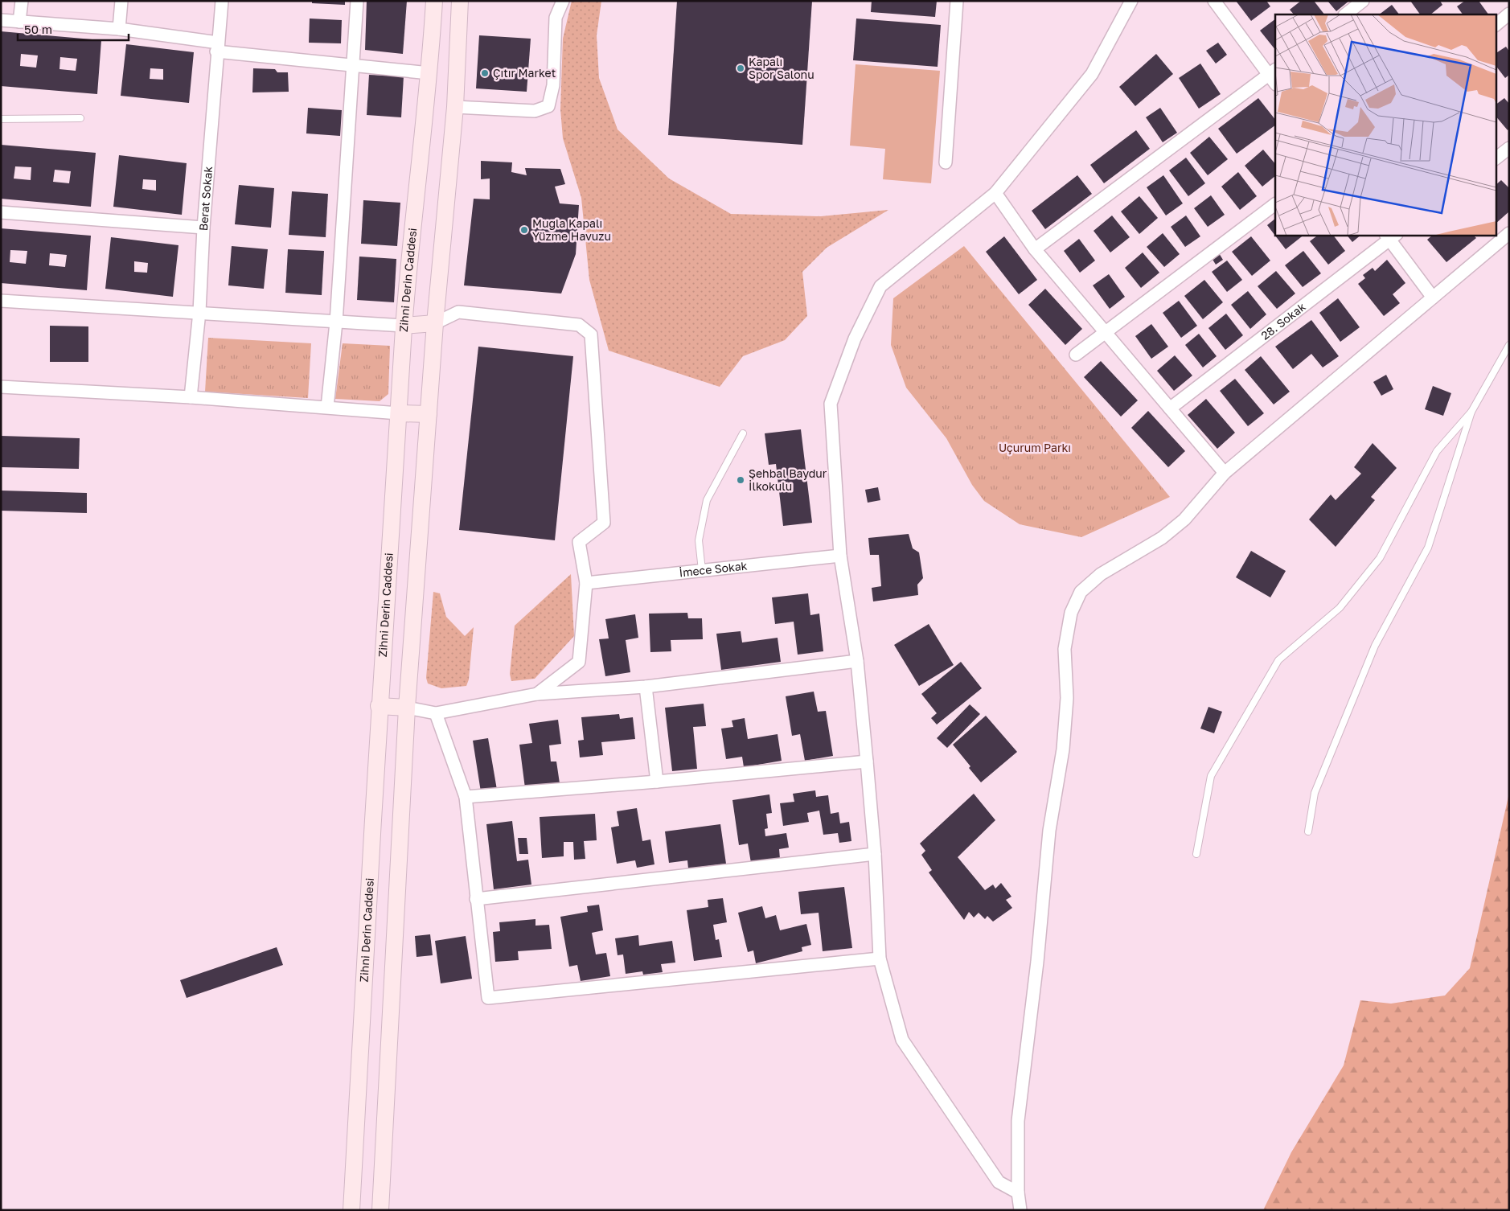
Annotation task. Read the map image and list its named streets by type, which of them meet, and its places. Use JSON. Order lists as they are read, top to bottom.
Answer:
{
  "streets": {
    "main road": ["Zihni Derin Caddesi"],
    "street": ["Berat Sokak", "28. Sokak", "İmece Sokak"]
  },
  "parks": ["Uçurum Parkı"],
  "places": [
    "Kapalı Spor Salonu",
    "Çıtır Market",
    "Muğla Kapalı Yüzme Havuzu",
    "Şehbal Baydur İlkokulu"
  ],
  "scale_bar": "50 m"
}
